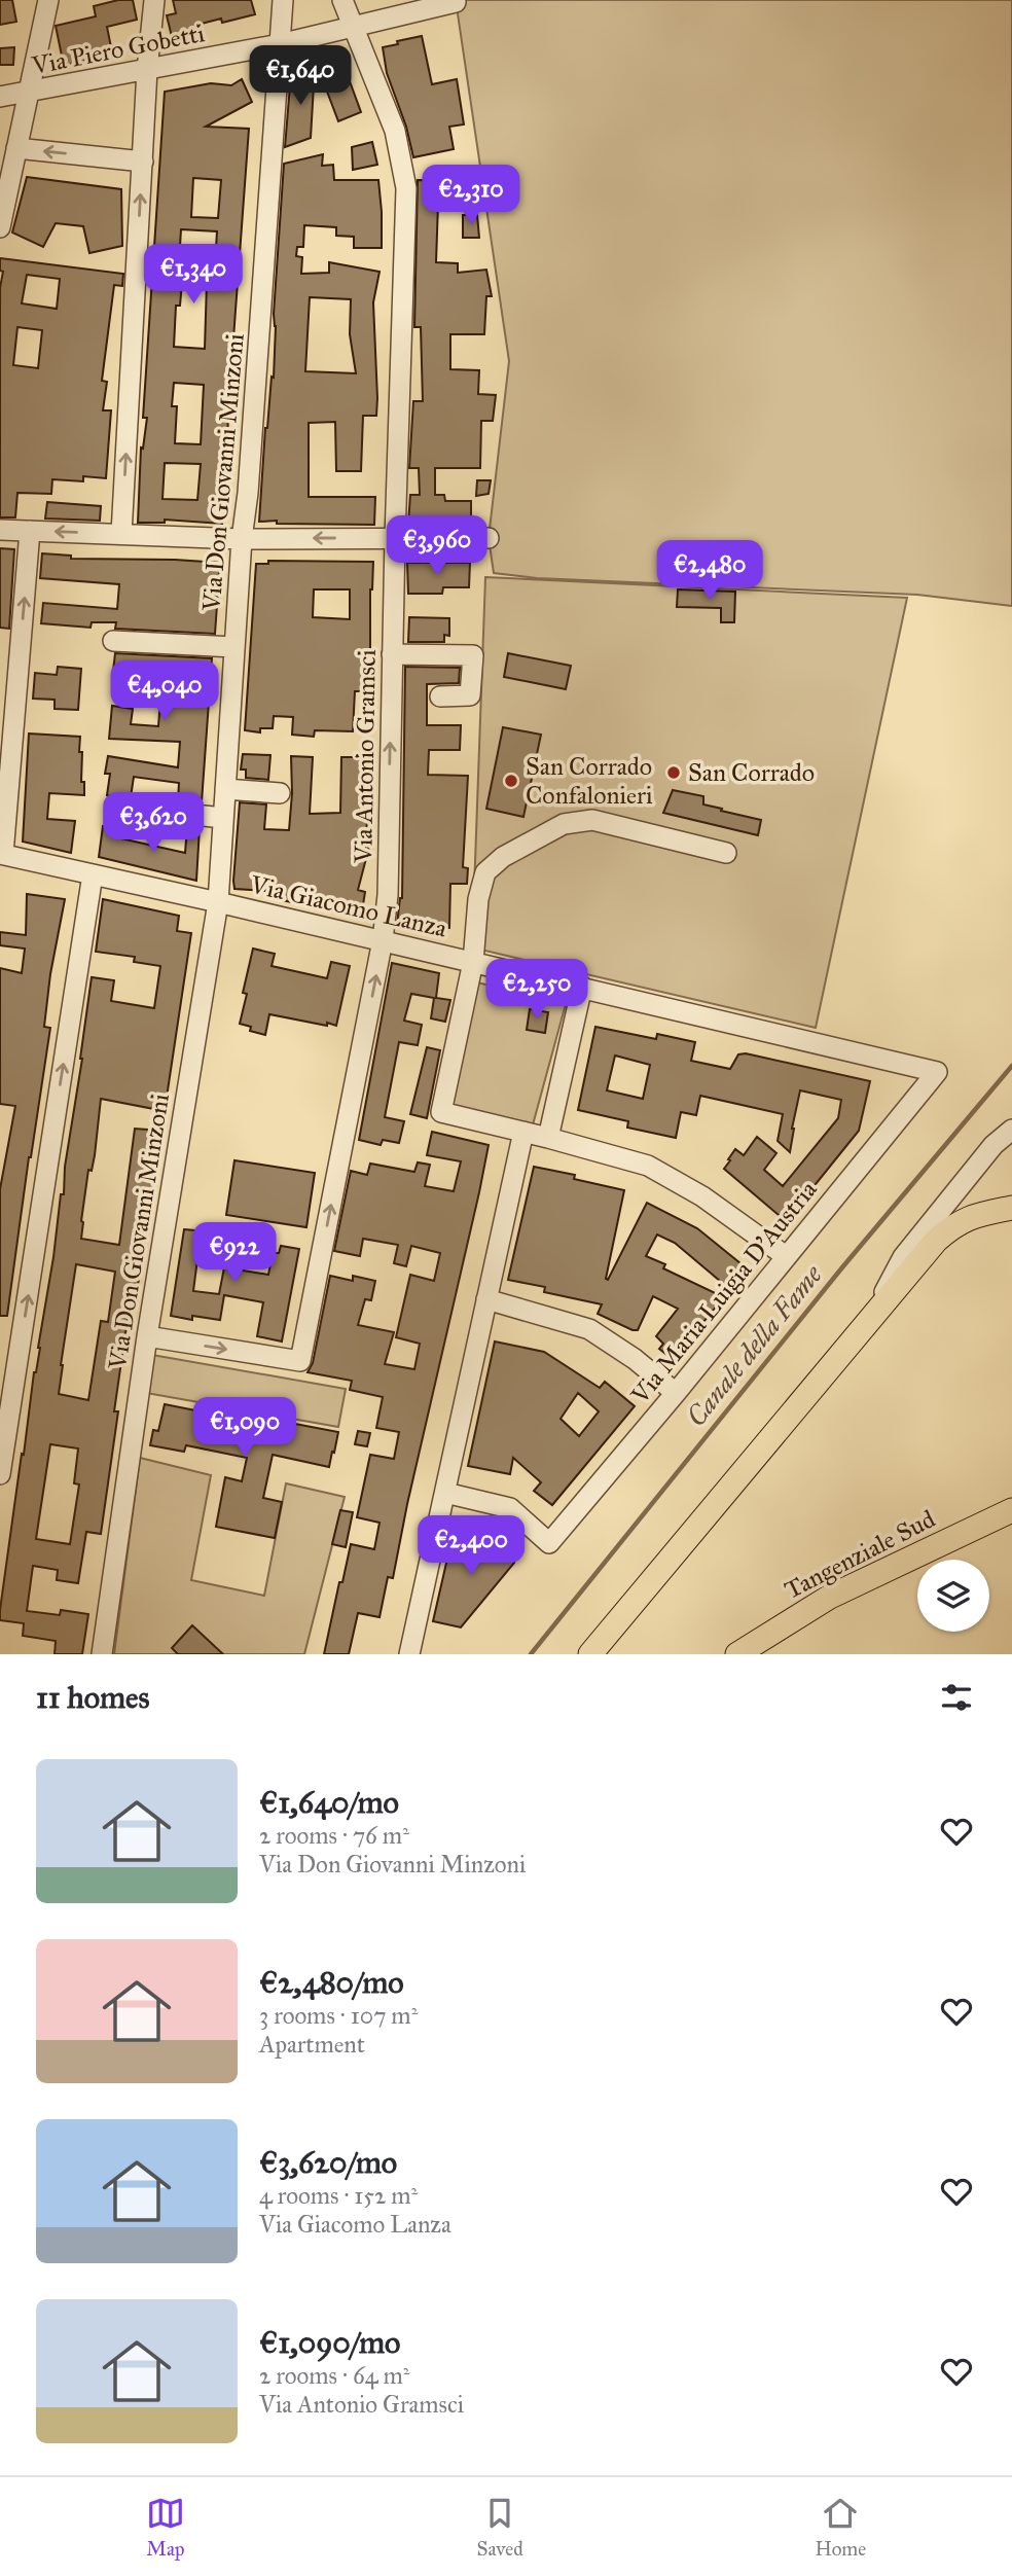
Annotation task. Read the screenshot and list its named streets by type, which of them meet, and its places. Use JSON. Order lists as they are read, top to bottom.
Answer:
{
  "streets": {
    "main road": ["Tangenziale Sud"],
    "street": [
      "Via Piero Gobetti",
      "Via Don Giovanni Minzoni",
      "Via Antonio Gramsci",
      "Via Giacomo Lanza",
      "Via Maria Luigia D'Austria"
    ]
  },
  "crossings": [
    ["Via Piero Gobetti", "Via Don Giovanni Minzoni"],
    ["Via Piero Gobetti", "Via Antonio Gramsci"],
    ["Via Don Giovanni Minzoni", "Via Antonio Gramsci"],
    ["Via Don Giovanni Minzoni", "Via Giacomo Lanza"],
    ["Via Antonio Gramsci", "Via Giacomo Lanza"],
    ["Via Giacomo Lanza", "Via Maria Luigia D'Austria"]
  ],
  "water": ["Canale della Fame"],
  "places": ["San Corrado", "San Corrado Confalonieri"],
  "page": {
    "price": [
      "€1,640",
      "€2,310",
      "€1,340",
      "€3,960",
      "€2,480",
      "€4,040",
      "€3,620",
      "€2,250",
      "€922",
      "€1,090",
      "€2,400"
    ],
    "heading": "11 homes",
    "list": [
      {
        "name": "€1,640/mo",
        "note": "2 rooms · 76 m² · Via Don Giovanni Minzoni"
      },
      {
        "name": "€2,480/mo",
        "note": "3 rooms · 107 m² · Apartment"
      },
      {
        "name": "€3,620/mo",
        "note": "4 rooms · 152 m² · Via Giacomo Lanza"
      },
      {
        "name": "€1,090/mo",
        "note": "2 rooms · 64 m² · Via Antonio Gramsci"
      }
    ],
    "tabs": ["Map", "Saved", "Home"]
  }
}
